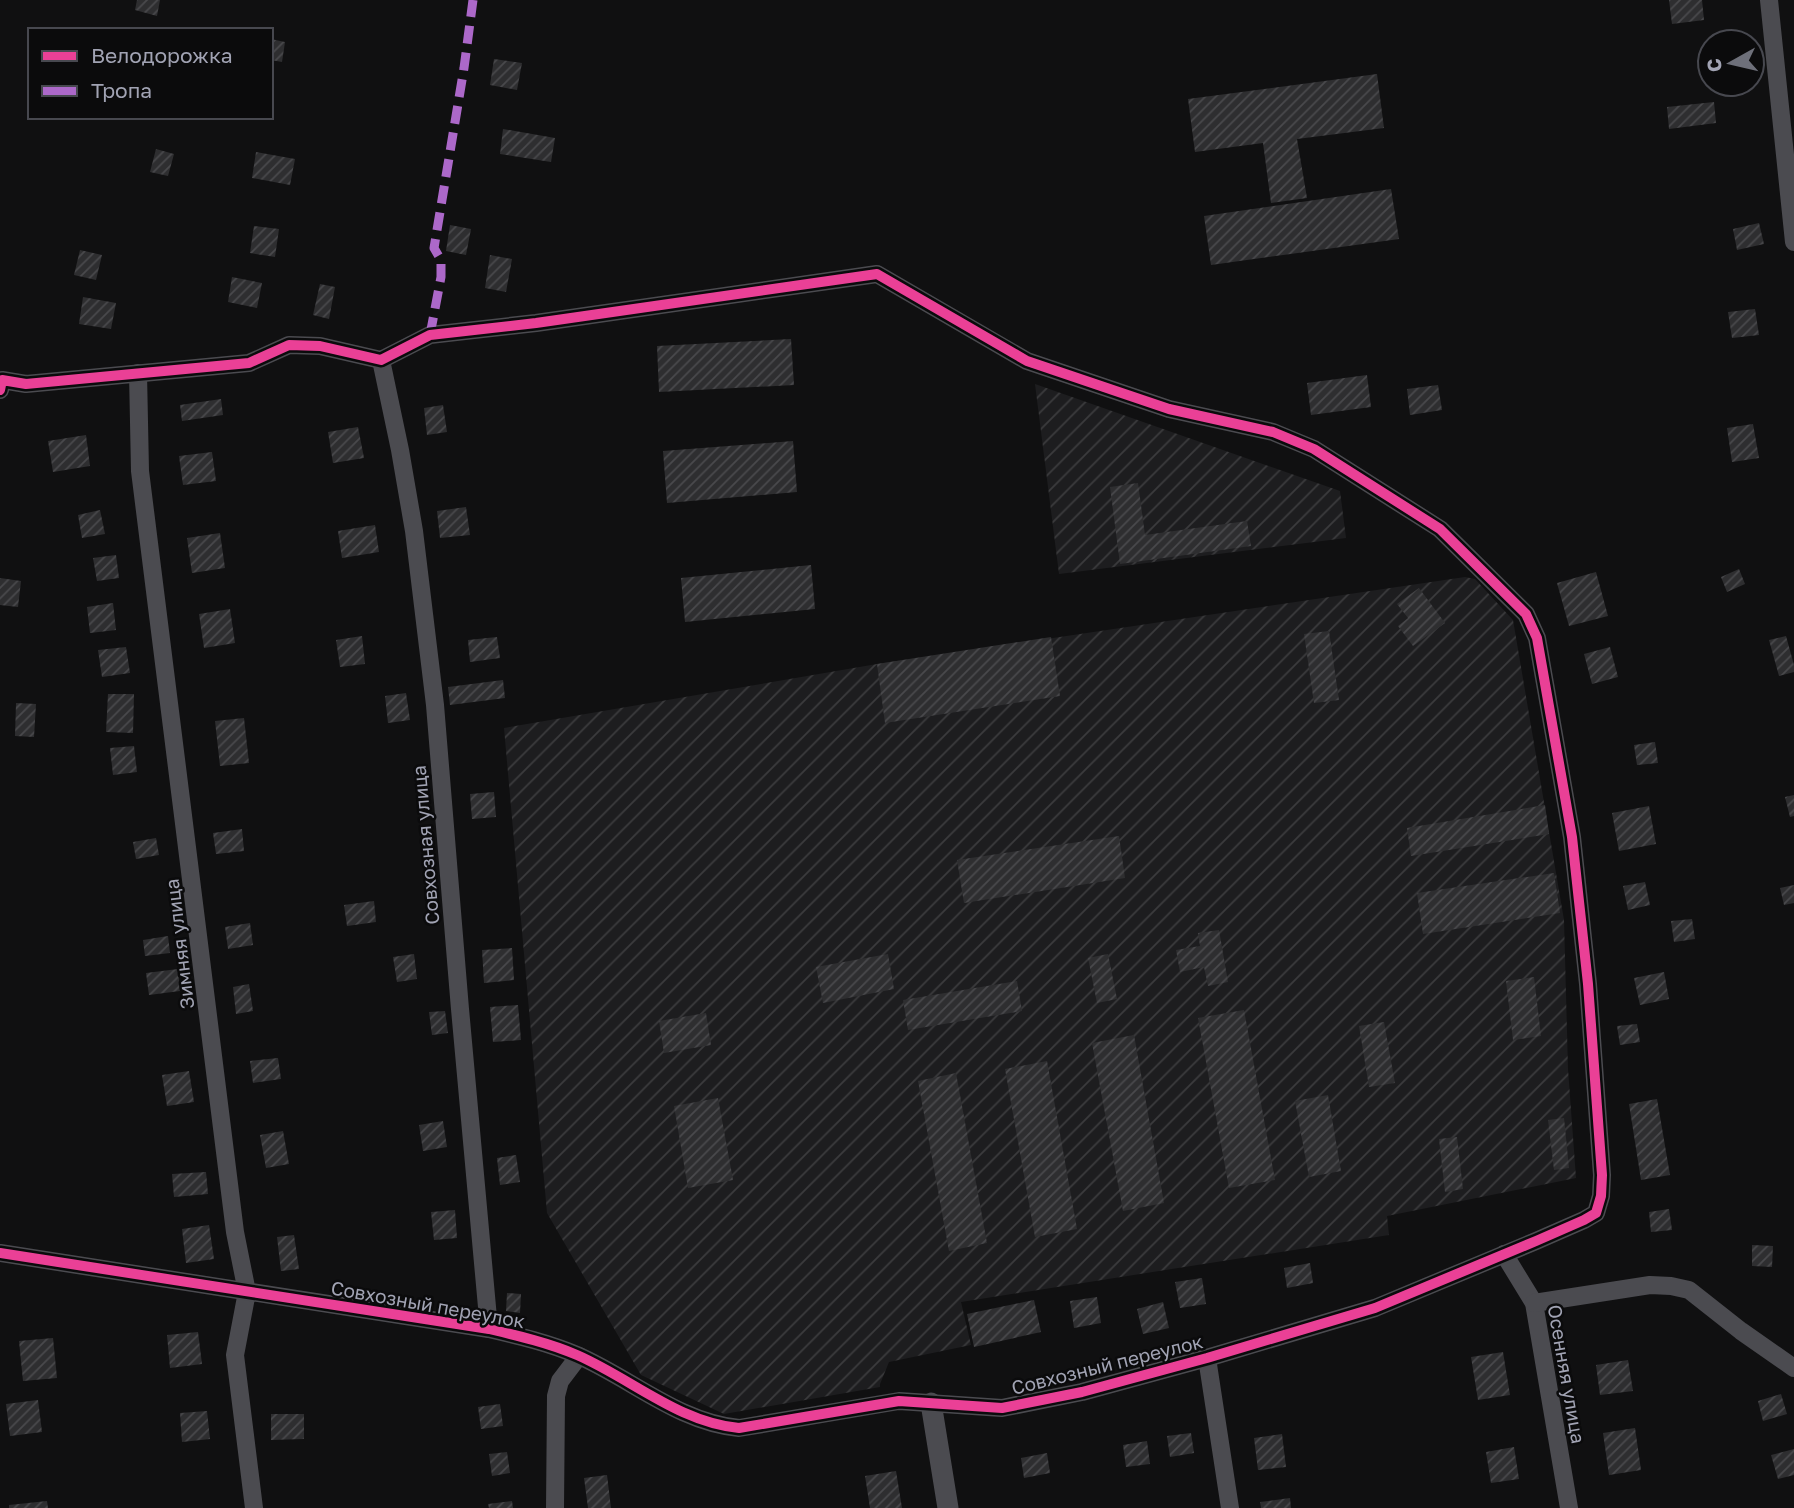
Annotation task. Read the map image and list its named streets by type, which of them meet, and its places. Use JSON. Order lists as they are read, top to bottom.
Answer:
{
  "streets": {
    "street": [
      "Совхозная улица",
      "Зимняя улица",
      "Совхозный переулок",
      "Осенняя улица"
    ]
  },
  "crossings": [
    ["Совхозная улица", "Совхозный переулок"],
    ["Зимняя улица", "Совхозный переулок"],
    ["Совхозный переулок", "Осенняя улица"]
  ],
  "legend": ["Велодорожка", "Тропа"],
  "north": "left"
}
